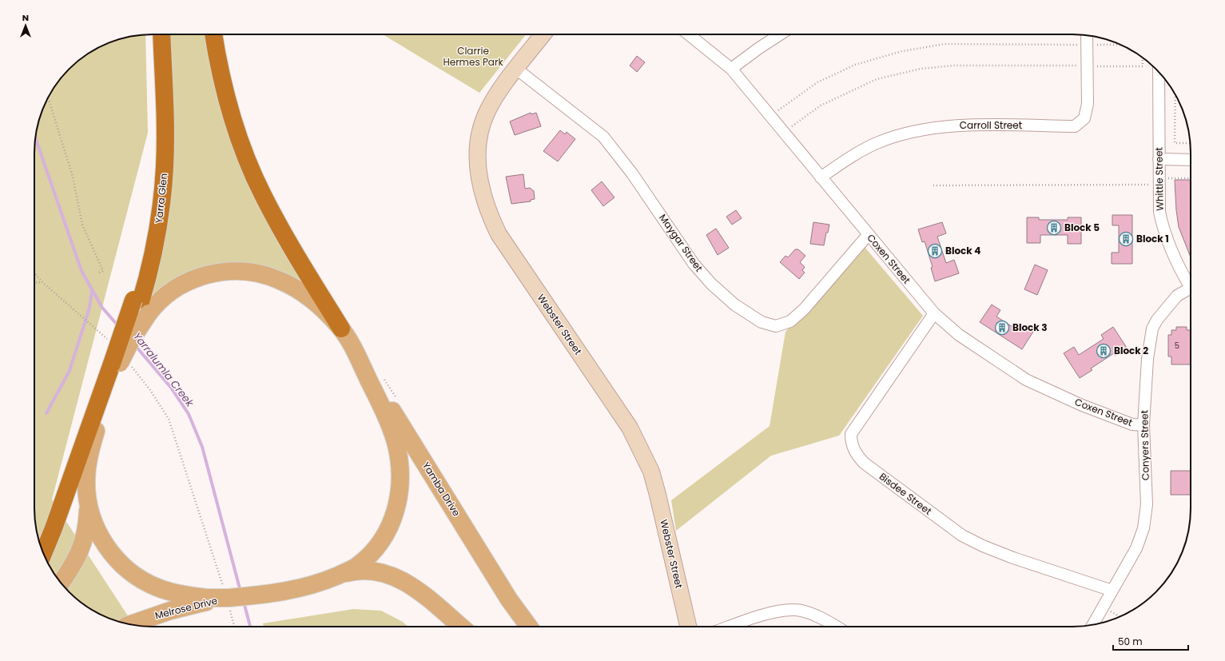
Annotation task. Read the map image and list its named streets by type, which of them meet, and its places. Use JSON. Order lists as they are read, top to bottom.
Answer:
{
  "streets": {
    "main road": ["Yamba Drive", "Melrose Drive"],
    "street": [
      "Carroll Street",
      "Whittle Street",
      "Maygar Street",
      "Coxen Street",
      "Webster Street",
      "Conyers Street",
      "Bisdee Street"
    ]
  },
  "crossings": [
    ["Carroll Street", "Coxen Street"],
    ["Maygar Street", "Coxen Street"],
    ["Maygar Street", "Webster Street"],
    ["Coxen Street", "Conyers Street"],
    ["Coxen Street", "Bisdee Street"],
    ["Conyers Street", "Bisdee Street"]
  ],
  "water": ["Yarralumla Creek"],
  "parks": ["Clarrie Hermes Park"],
  "places": {
    "building": [
      "Block 5",
      "Block 1",
      "Block 4",
      "Block 3",
      "Block 2"
    ]
  },
  "house_numbers": ["5"],
  "scale_bar": "50 m",
  "north": "top"
}
